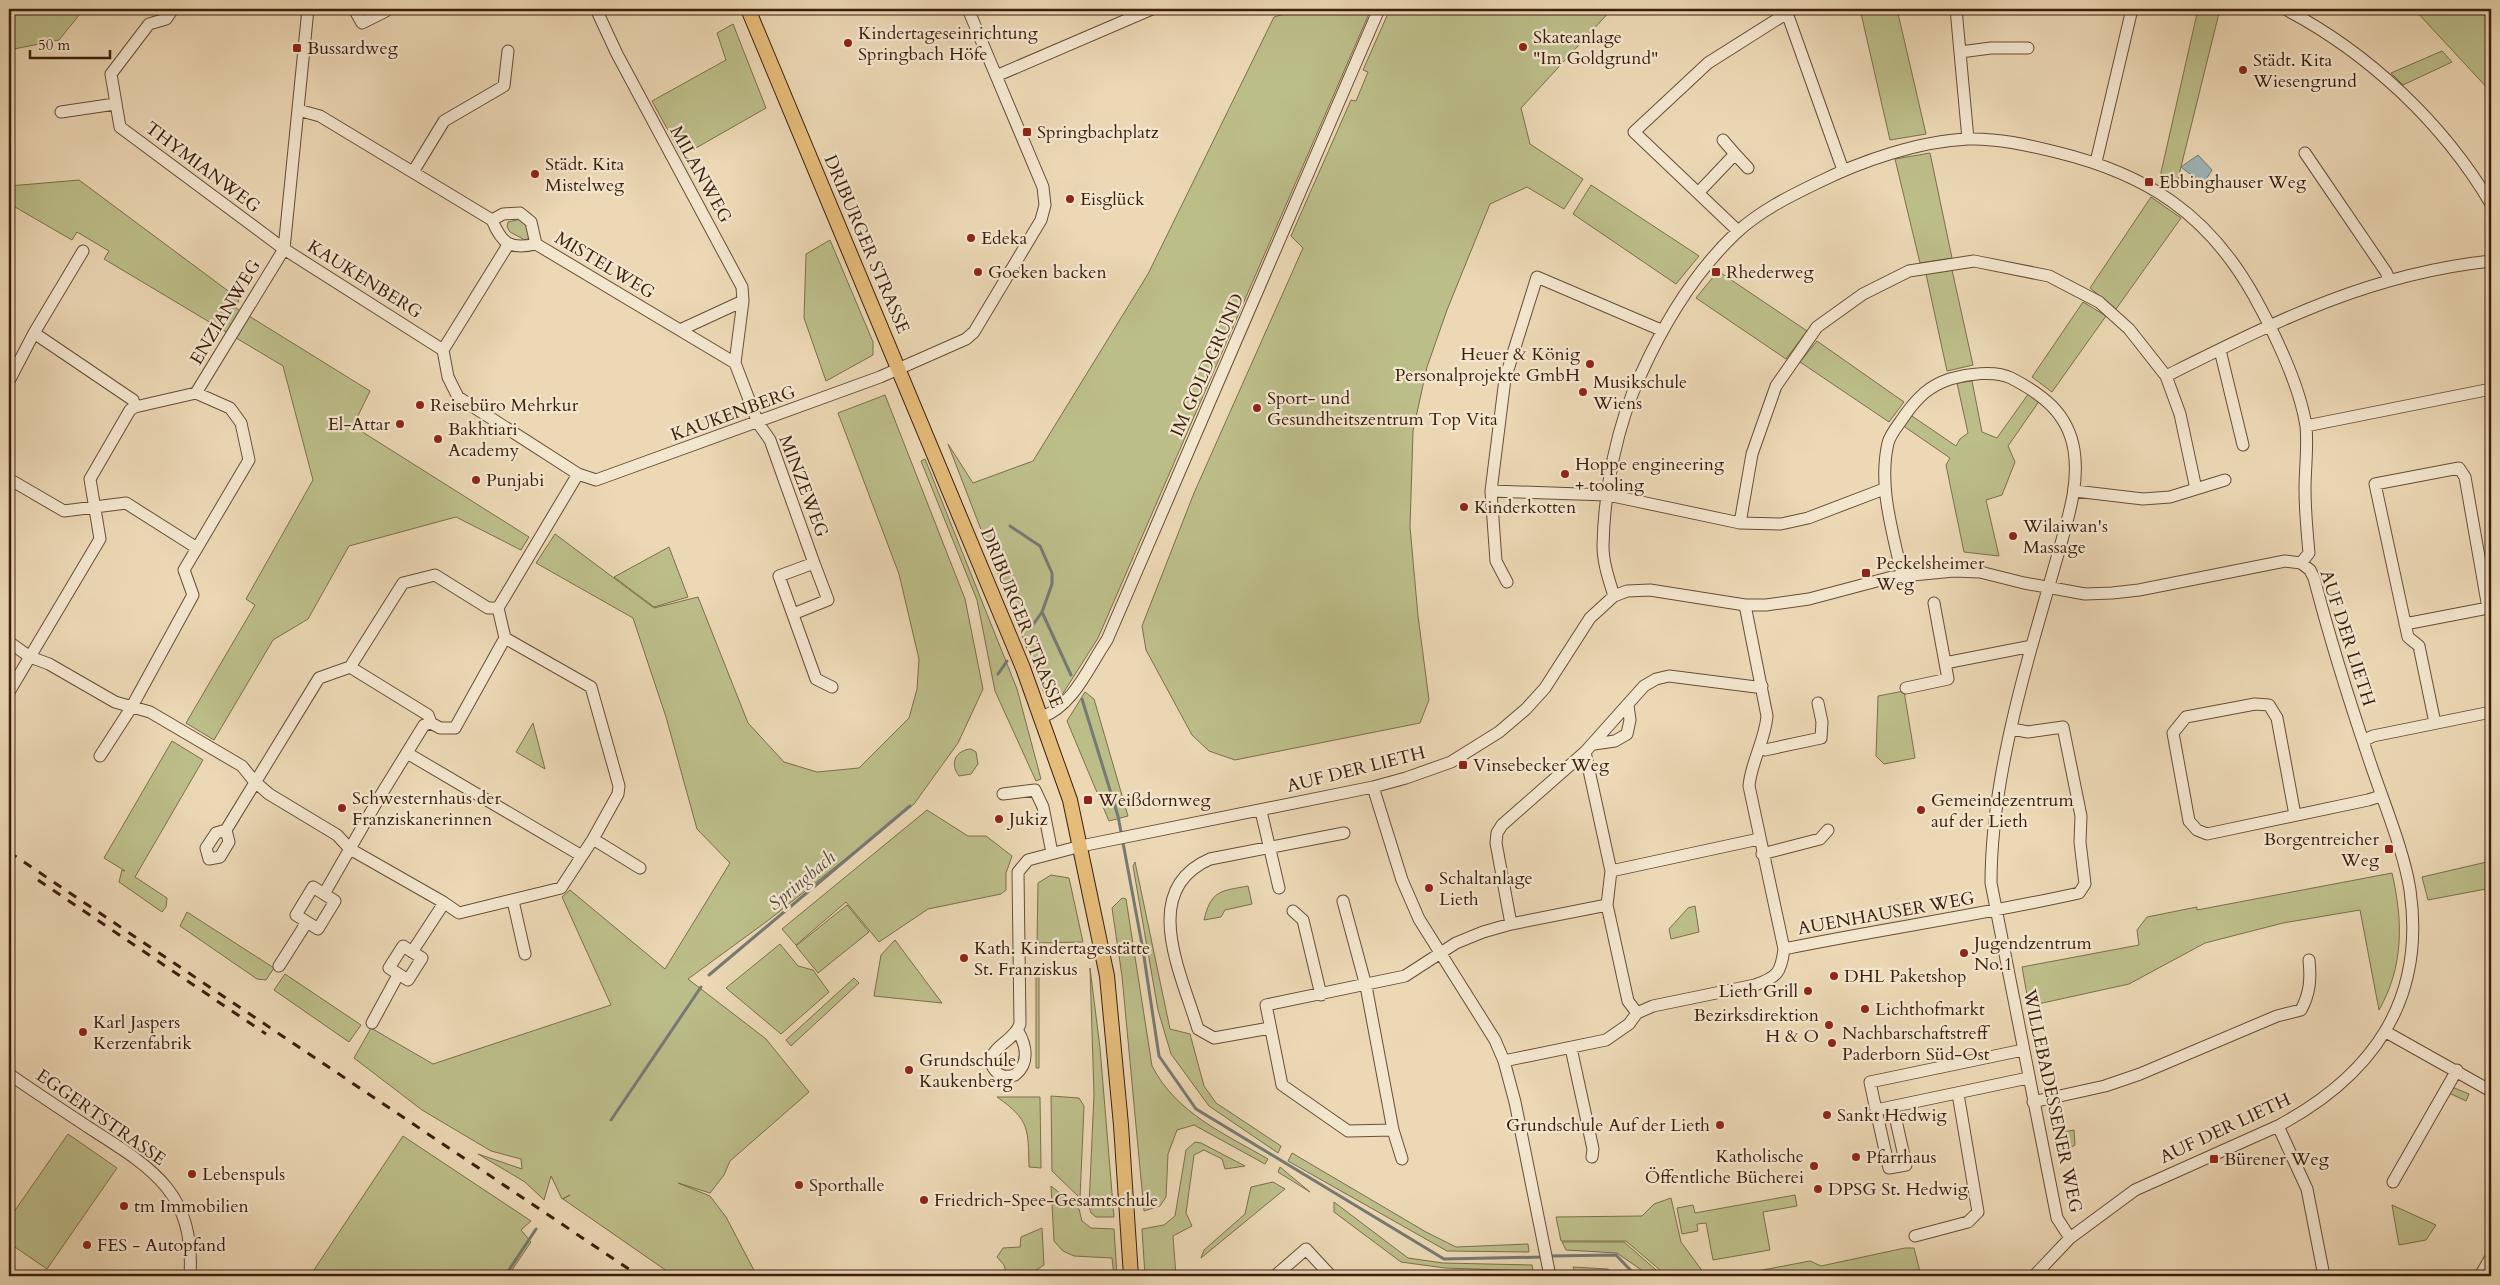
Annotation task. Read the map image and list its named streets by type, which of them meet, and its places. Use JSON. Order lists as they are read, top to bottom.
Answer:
{
  "streets": {
    "main road": ["DRIBURGER STRASSE"],
    "street": [
      "THYMIANWEG",
      "MILANWEG",
      "MISTELWEG",
      "KAUKENBERG",
      "ENZIANWEG",
      "IM GOLDGRUND",
      "MINZEWEG",
      "AUF DER LIETH",
      "AUENHAUSER WEG",
      "WILLEBADESSENER WEG",
      "EGGERTSTRASSE"
    ]
  },
  "crossings": [
    ["THYMIANWEG", "KAUKENBERG"],
    ["THYMIANWEG", "ENZIANWEG"],
    ["MILANWEG", "MISTELWEG"],
    ["DRIBURGER STRASSE", "KAUKENBERG"],
    ["DRIBURGER STRASSE", "IM GOLDGRUND"],
    ["DRIBURGER STRASSE", "AUF DER LIETH"],
    ["KAUKENBERG", "ENZIANWEG"],
    ["KAUKENBERG", "MINZEWEG"],
    ["AUF DER LIETH", "WILLEBADESSENER WEG"],
    ["AUENHAUSER WEG", "WILLEBADESSENER WEG"]
  ],
  "water": ["Springbach"],
  "places": {
    "other": [
      "Kindertageseinrichtung Springbach Höfe",
      "Skateanlage \"Im Goldgrund\"",
      "Städt. Kita Wiesengrund",
      "Städt. Kita Mistelweg",
      "Eisglück",
      "Edeka",
      "Goeken backen",
      "Heuer & König Personalprojekte GmbH",
      "Musikschule Wiens",
      "Reisebüro Mehrkur",
      "Sport- und Gesundheitszentrum Top Vita",
      "El-Attar",
      "Bakhtiari Academy",
      "Hoppe engineering + tooling",
      "Punjabi",
      "Kinderkotten",
      "Wilaiwan's Massage",
      "Schwesternhaus der Franziskanerinnen",
      "Gemeindezentrum auf der Lieth",
      "Jukiz",
      "Schaltanlage Lieth",
      "Jugendzentrum No.1",
      "Kath. Kindertagesstätte St. Franziskus",
      "DHL Paketshop",
      "Lieth Grill",
      "Lichthofmarkt",
      "Bezirksdirektion H & O",
      "Karl Jaspers Kerzenfabrik",
      "Nachbarschaftstreff Paderborn Süd-Ost",
      "Grundschule Kaukenberg",
      "Sankt Hedwig",
      "Grundschule Auf der Lieth",
      "Pfarrhaus",
      "Katholische Öffentliche Bücherei",
      "Lebenspuls",
      "Sporthalle",
      "DPSG St. Hedwig",
      "Friedrich-Spee-Gesamtschule",
      "tm Immobilien",
      "FES - Autopfand"
    ],
    "transit": [
      "Bussardweg",
      "Springbachplatz",
      "Ebbinghauser Weg",
      "Rhederweg",
      "Peckelsheimer Weg",
      "Vinsebecker Weg",
      "Weißdornweg",
      "Borgentreicher Weg",
      "Bürener Weg"
    ]
  },
  "scale_bar": "50 m"
}
